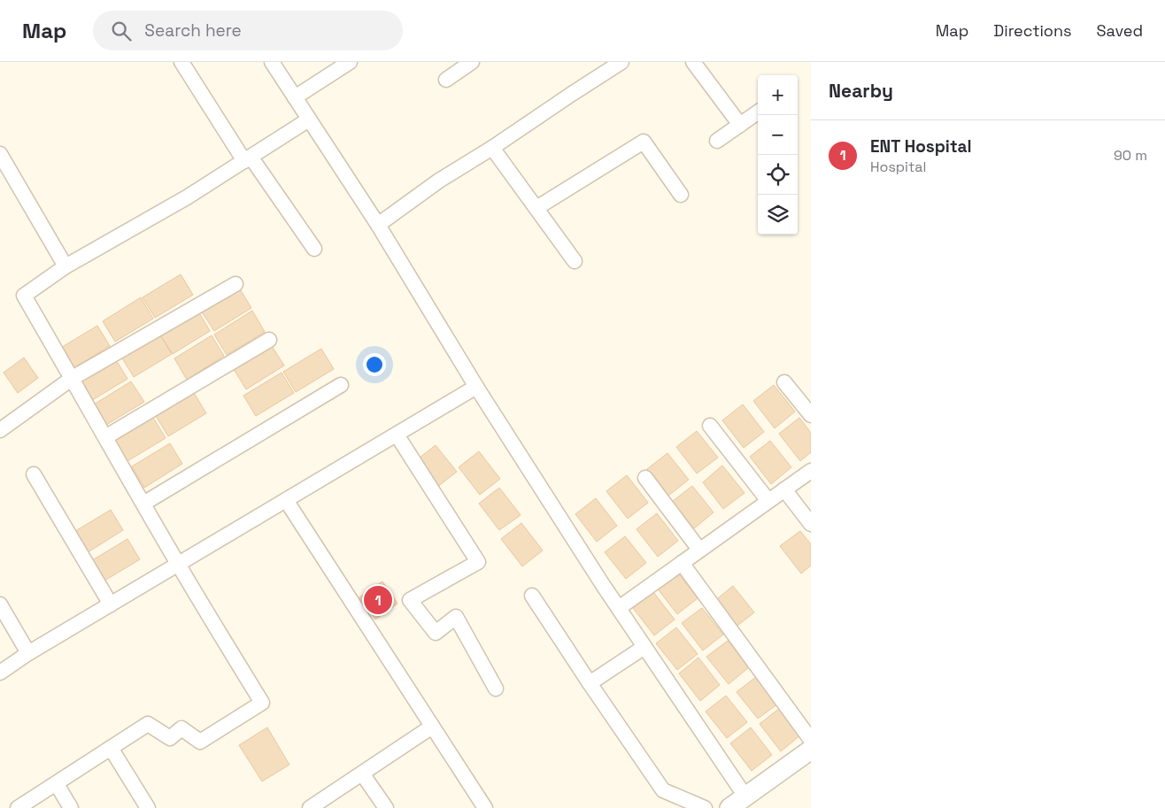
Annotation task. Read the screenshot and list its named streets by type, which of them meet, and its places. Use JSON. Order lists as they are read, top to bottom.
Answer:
{
  "page": {
    "header": "Map",
    "search": "Search here",
    "nav": ["Map", "Directions", "Saved"],
    "heading": "Nearby",
    "map_buttons": ["+", "−"],
    "list": [
      {
        "mark": "1",
        "name": "ENT Hospital",
        "note": "Hospital",
        "value": "90 m"
      }
    ],
    "pins": "1"
  }
}
